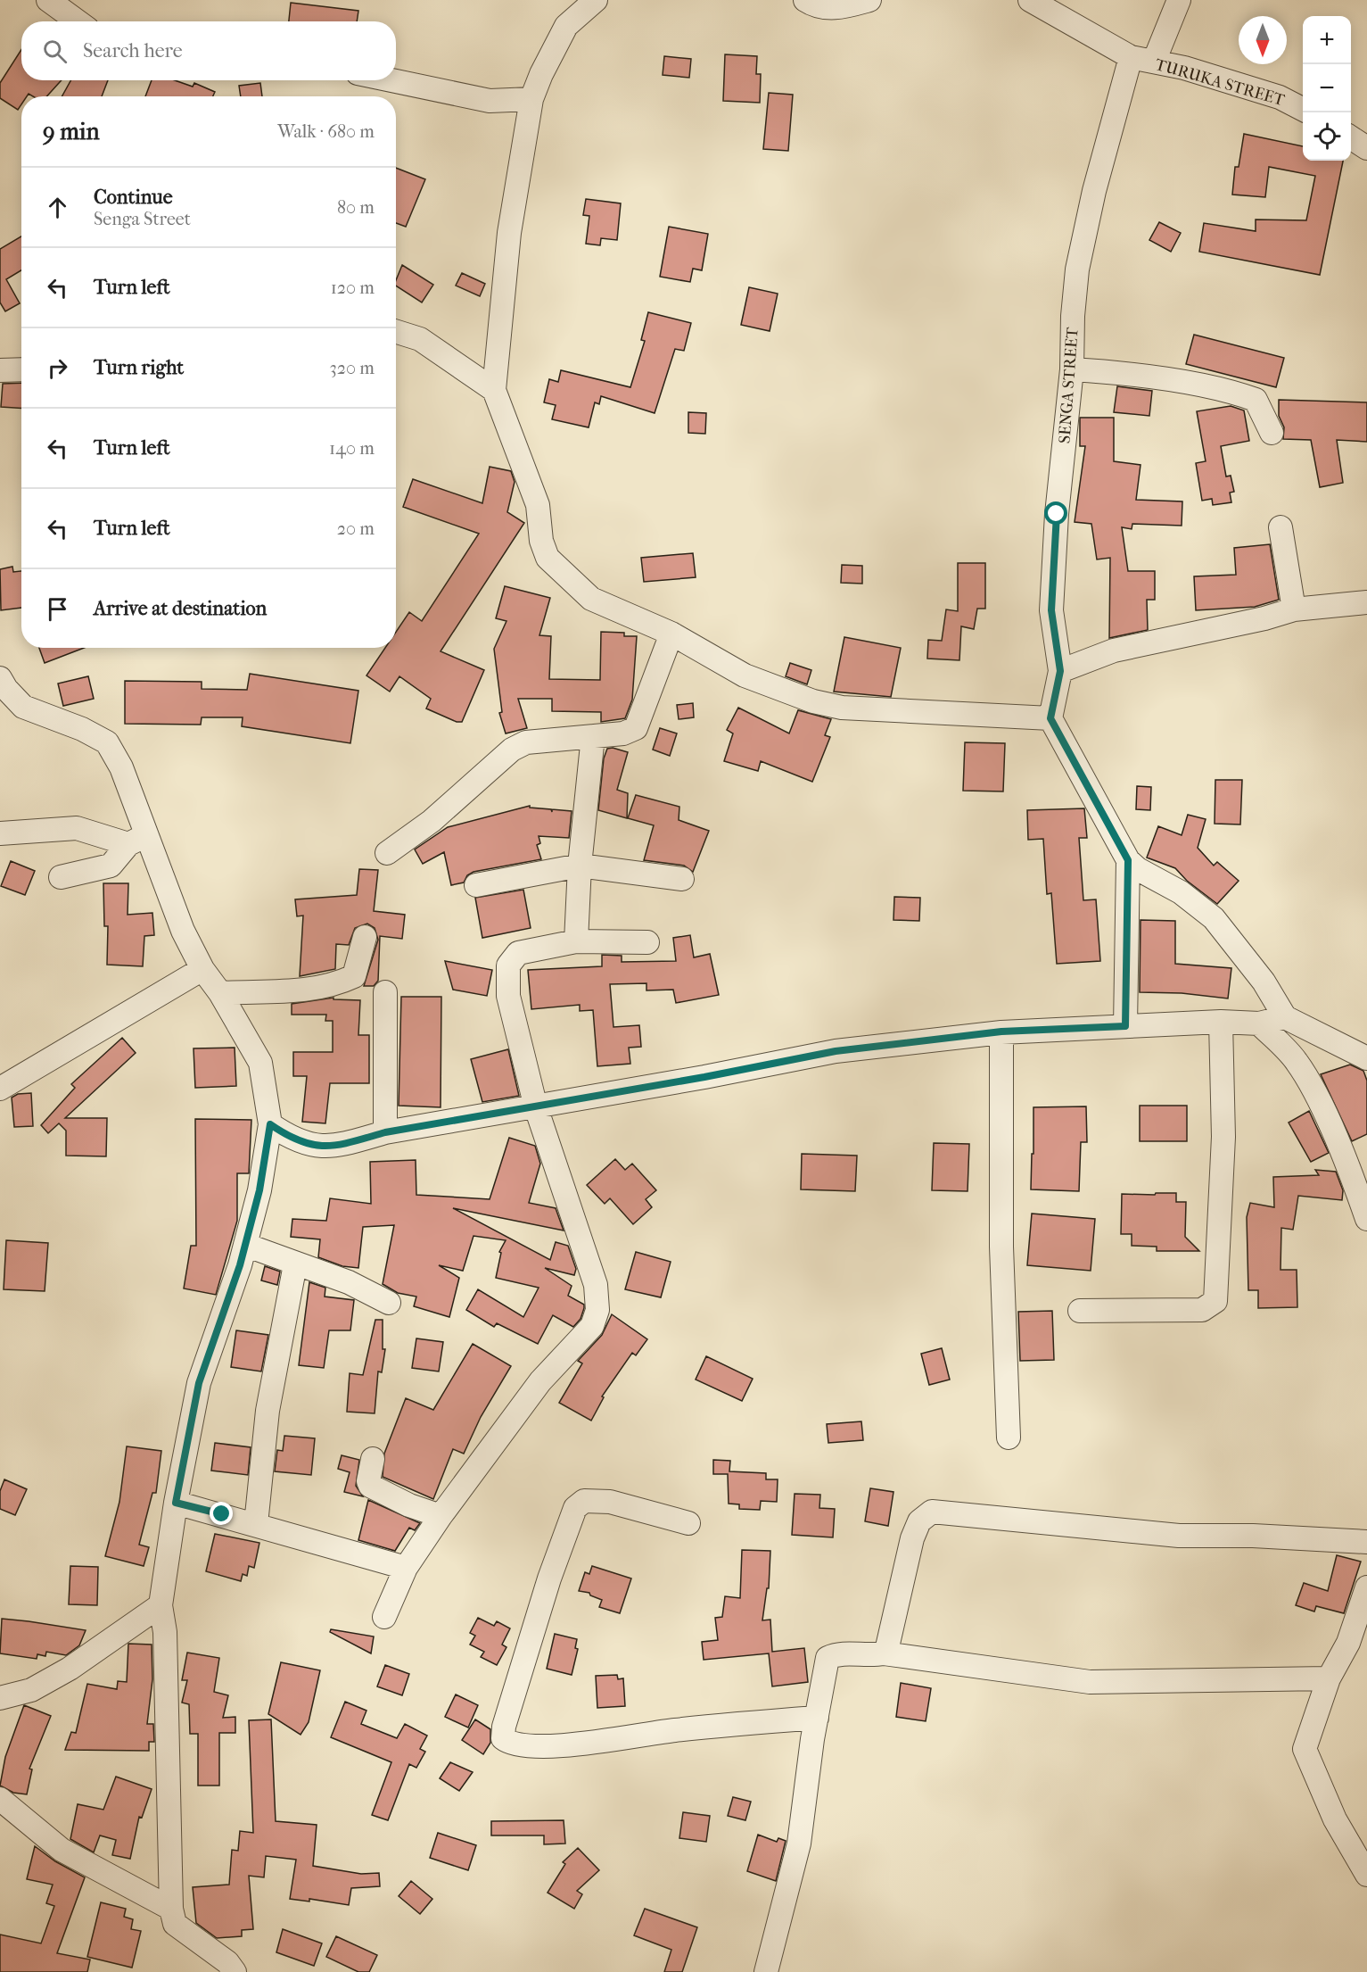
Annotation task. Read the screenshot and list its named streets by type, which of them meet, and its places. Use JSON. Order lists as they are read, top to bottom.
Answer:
{
  "streets": {
    "street": ["TURUKA STREET", "SENGA STREET"]
  },
  "crossings": [
    ["TURUKA STREET", "SENGA STREET"]
  ],
  "north": "bottom",
  "page": {
    "map_buttons": ["+", "−"],
    "search": "Search here",
    "heading": ["9 min", "Walk · 680 m"],
    "list": [
      ["Continue", "Senga Street", "80 m"],
      ["Turn left", "120 m"],
      ["Turn right", "320 m"],
      ["Turn left", "140 m"],
      ["Turn left", "20 m"],
      "Arrive at destination"
    ]
  }
}
